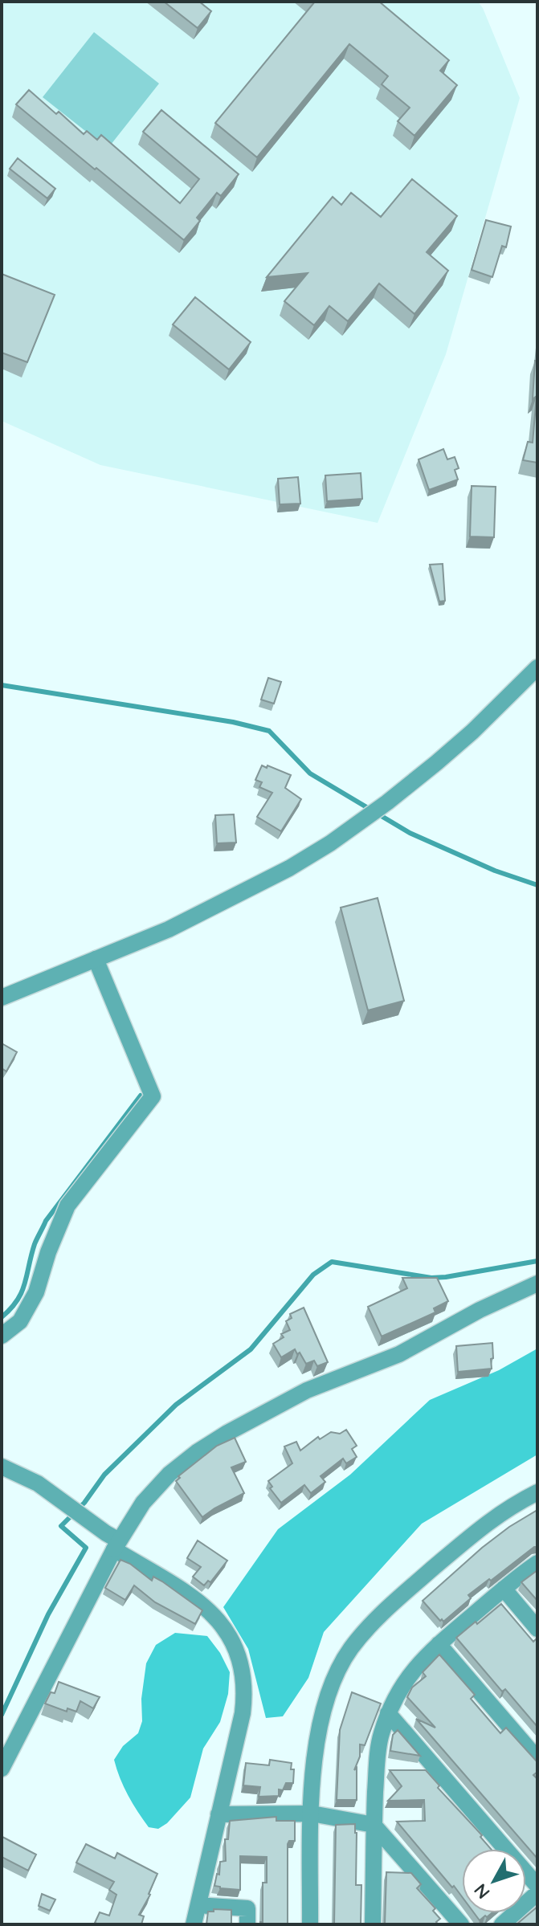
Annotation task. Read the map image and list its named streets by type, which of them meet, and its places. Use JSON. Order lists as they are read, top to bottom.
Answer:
{
  "north": "bottom left"
}
